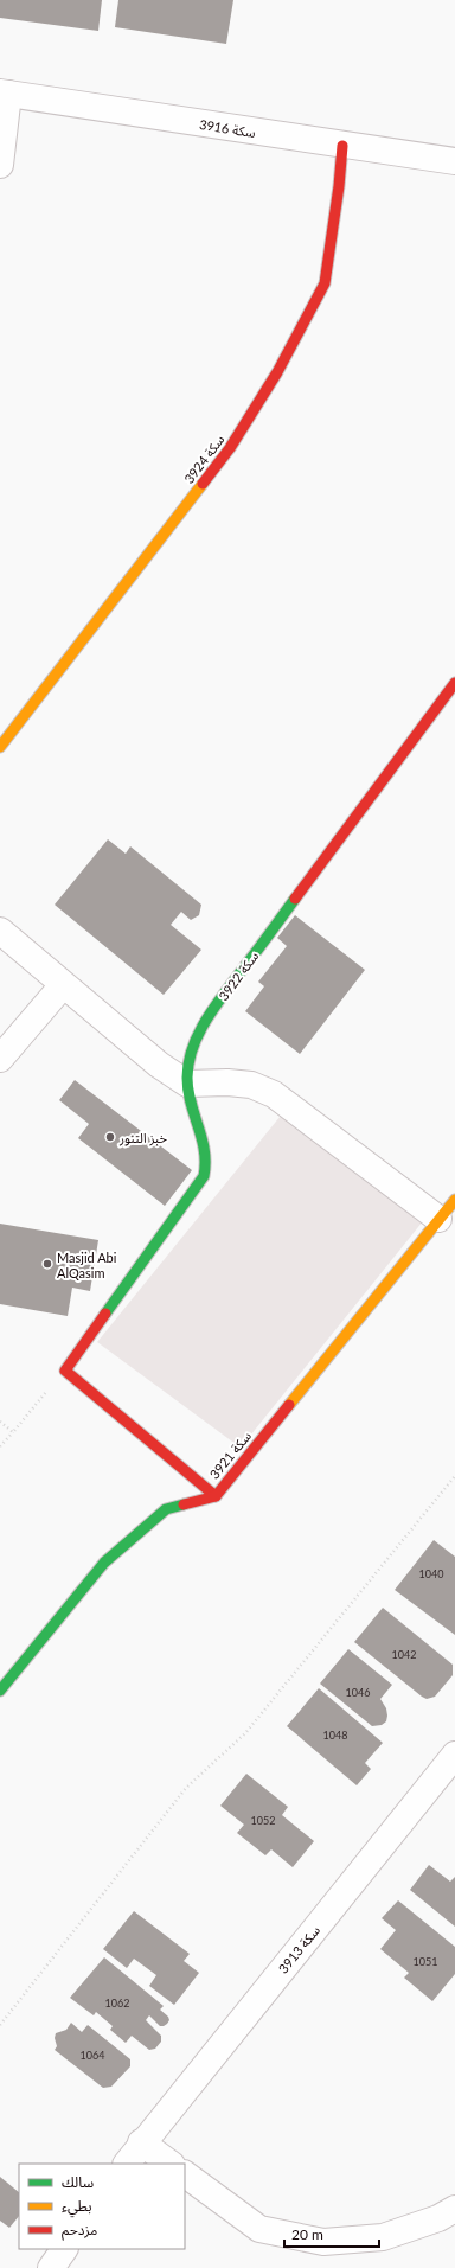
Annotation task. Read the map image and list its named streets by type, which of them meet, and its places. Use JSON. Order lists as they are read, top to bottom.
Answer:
{
  "streets": {
    "street": [
      "سكة 3916",
      "سكة 3924",
      "سكة 3922",
      "سكة 3921",
      "سكة 3913"
    ]
  },
  "crossings": [
    ["سكة 3916", "سكة 3924"]
  ],
  "places": ["خبز التنور", "Masjid Abi AlQasim"],
  "house_numbers": [
    "1040",
    "1042",
    "1046",
    "1048",
    "1052",
    "1051",
    "1062",
    "1064"
  ],
  "legend": ["سالك", "بطيء", "مزدحم"],
  "scale_bar": "20 m"
}
